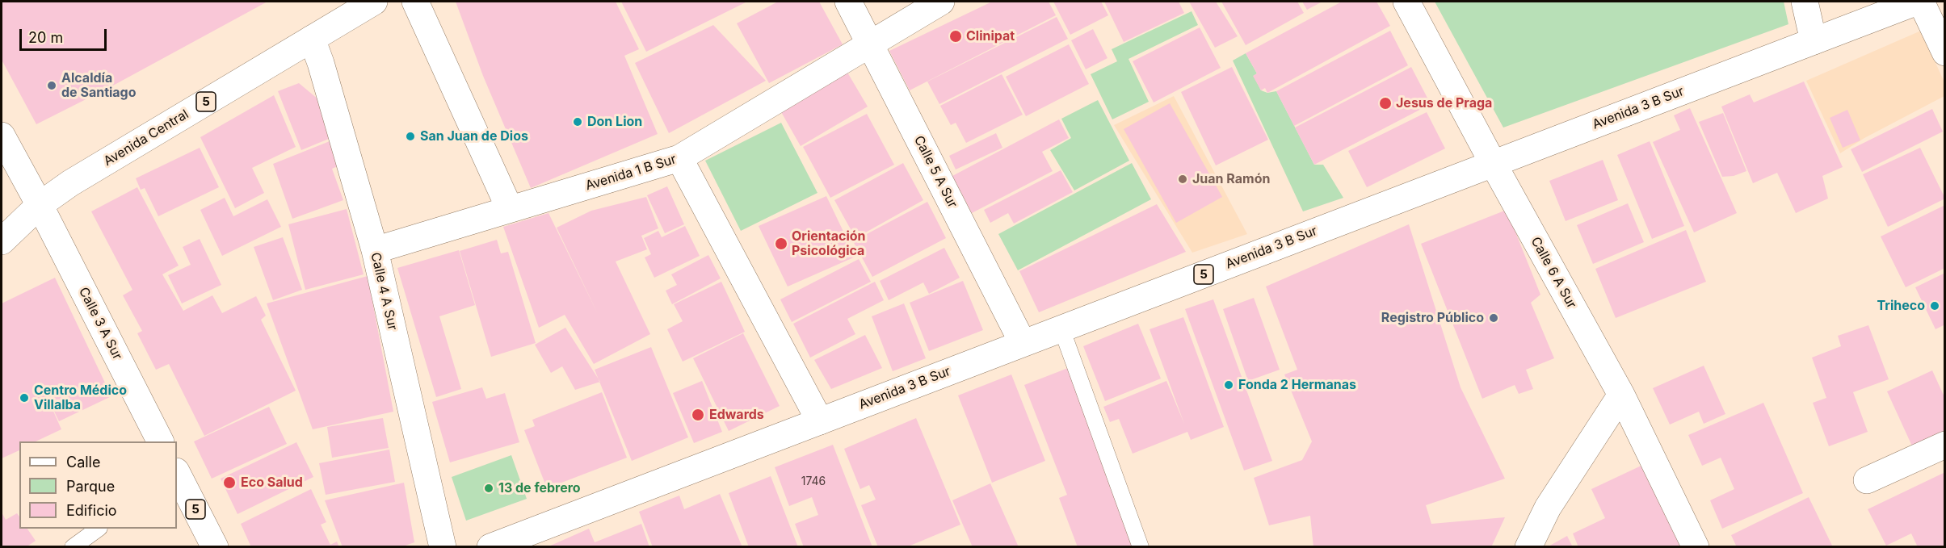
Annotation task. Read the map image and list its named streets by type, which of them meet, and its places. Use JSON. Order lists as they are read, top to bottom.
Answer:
{
  "streets": {
    "street": [
      "5",
      "Avenida 3 B Sur",
      "Avenida Central",
      "Calle 5 A Sur",
      "Avenida 1 B Sur",
      "Calle 6 A Sur",
      "Calle 4 A Sur",
      "Calle 3 A Sur"
    ]
  },
  "crossings": [
    ["Avenida 3 B Sur", "Calle 5 A Sur"],
    ["Avenida 3 B Sur", "Calle 6 A Sur"],
    ["Avenida Central", "Calle 4 A Sur"],
    ["Avenida Central", "Calle 3 A Sur"],
    ["Calle 5 A Sur", "Avenida 1 B Sur"],
    ["Avenida 1 B Sur", "Calle 4 A Sur"]
  ],
  "places": [
    "Clinipat",
    "Alcaldía de Santiago",
    "Jesus de Praga",
    "Don Lion",
    "San Juan de Dios",
    "Juan Ramón",
    "Orientación Psicológica",
    "Triheco",
    "Registro Público",
    "Fonda 2 Hermanas",
    "Centro Médico Villalba",
    "Edwards",
    "Eco Salud",
    "13 de febrero"
  ],
  "house_numbers": ["1746"],
  "legend": ["Calle", "Parque", "Edificio"],
  "scale_bar": "20 m"
}
